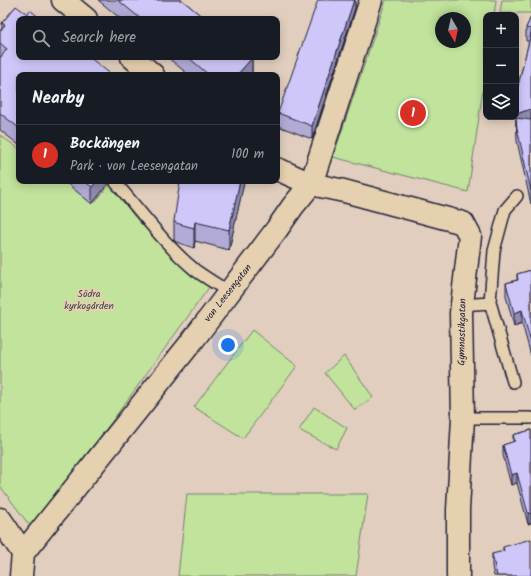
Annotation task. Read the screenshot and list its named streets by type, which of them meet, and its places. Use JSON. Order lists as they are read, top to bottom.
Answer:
{
  "streets": {
    "street": ["von Leesengatan", "Gymnastikgatan"]
  },
  "crossings": [
    ["von Leesengatan", "Gymnastikgatan"]
  ],
  "parks": ["Södra kyrkogården"],
  "north": "bottom",
  "page": {
    "map_buttons": ["+", "−"],
    "search": "Search here",
    "heading": "Nearby",
    "pins": "1",
    "list": [
      {
        "mark": "1",
        "name": "Bockängen",
        "note": "Park · von Leesengatan",
        "value": "100 m"
      }
    ]
  }
}
